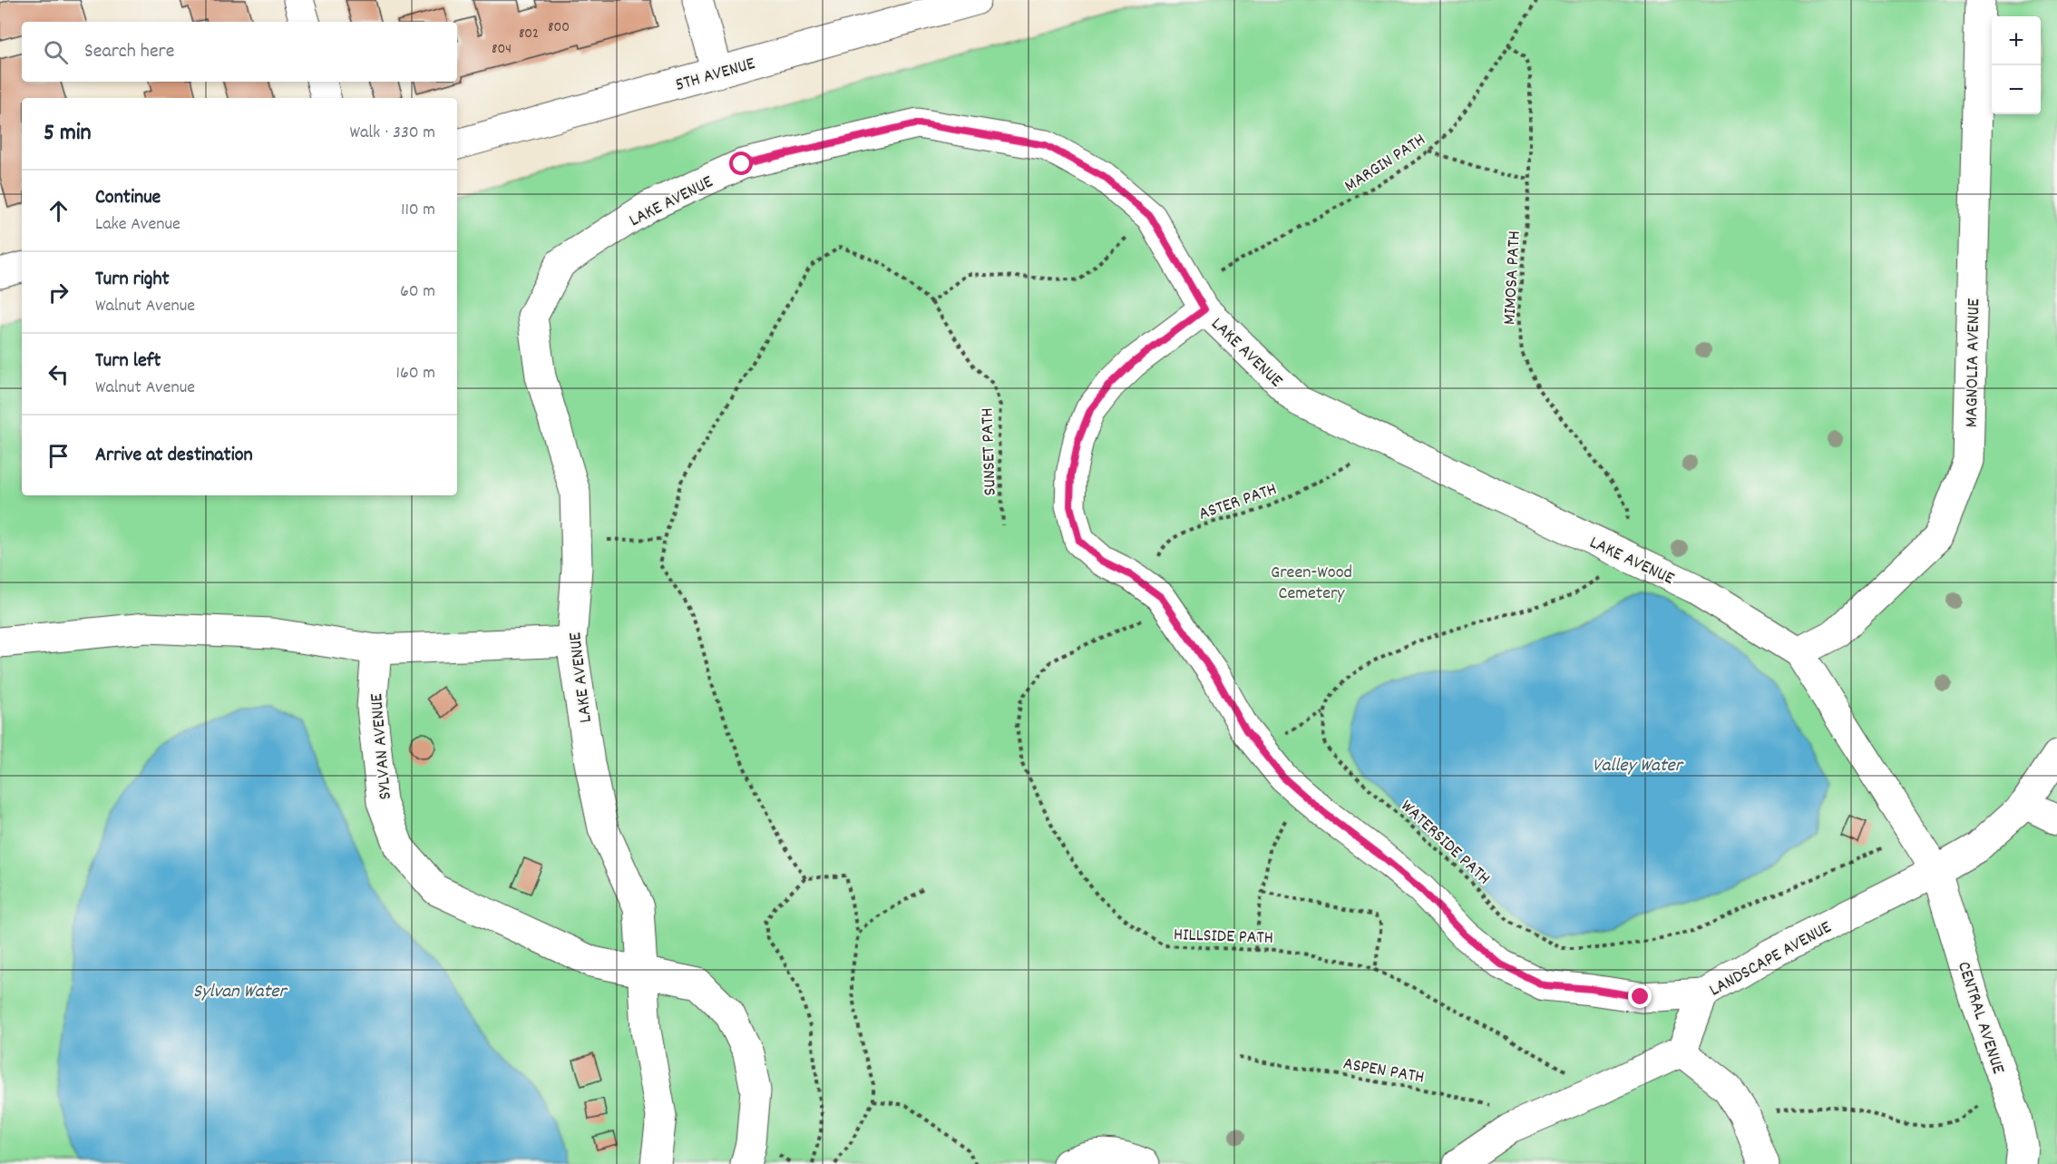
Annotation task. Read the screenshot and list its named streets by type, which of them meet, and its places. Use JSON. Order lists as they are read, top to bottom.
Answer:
{
  "streets": {
    "street": [
      "5TH AVENUE",
      "LAKE AVENUE",
      "MAGNOLIA AVENUE",
      "SYLVAN AVENUE",
      "LANDSCAPE AVENUE",
      "CENTRAL AVENUE"
    ],
    "path": [
      "MARGIN PATH",
      "MIMOSA PATH",
      "SUNSET PATH",
      "ASTER PATH",
      "WATERSIDE PATH",
      "HILLSIDE PATH",
      "ASPEN PATH"
    ]
  },
  "crossings": [
    ["MARGIN PATH", "LAKE AVENUE"],
    ["MARGIN PATH", "MIMOSA PATH"],
    ["LAKE AVENUE", "MIMOSA PATH"],
    ["LAKE AVENUE", "MAGNOLIA AVENUE"],
    ["LAKE AVENUE", "ASTER PATH"],
    ["LAKE AVENUE", "SYLVAN AVENUE"],
    ["LAKE AVENUE", "WATERSIDE PATH"],
    ["LAKE AVENUE", "LANDSCAPE AVENUE"],
    ["LAKE AVENUE", "CENTRAL AVENUE"],
    ["ASTER PATH", "HILLSIDE PATH"],
    ["LANDSCAPE AVENUE", "CENTRAL AVENUE"]
  ],
  "water": ["Valley Water", "Sylvan Water"],
  "parks": ["Green-Wood Cemetery"],
  "house_numbers": ["800", "802", "804"],
  "page": {
    "map_buttons": ["+", "−"],
    "search": "Search here",
    "heading": ["5 min", "Walk · 330 m"],
    "list": [
      ["Continue", "Lake Avenue", "110 m"],
      ["Turn right", "Walnut Avenue", "60 m"],
      ["Turn left", "Walnut Avenue", "160 m"],
      "Arrive at destination"
    ]
  }
}
